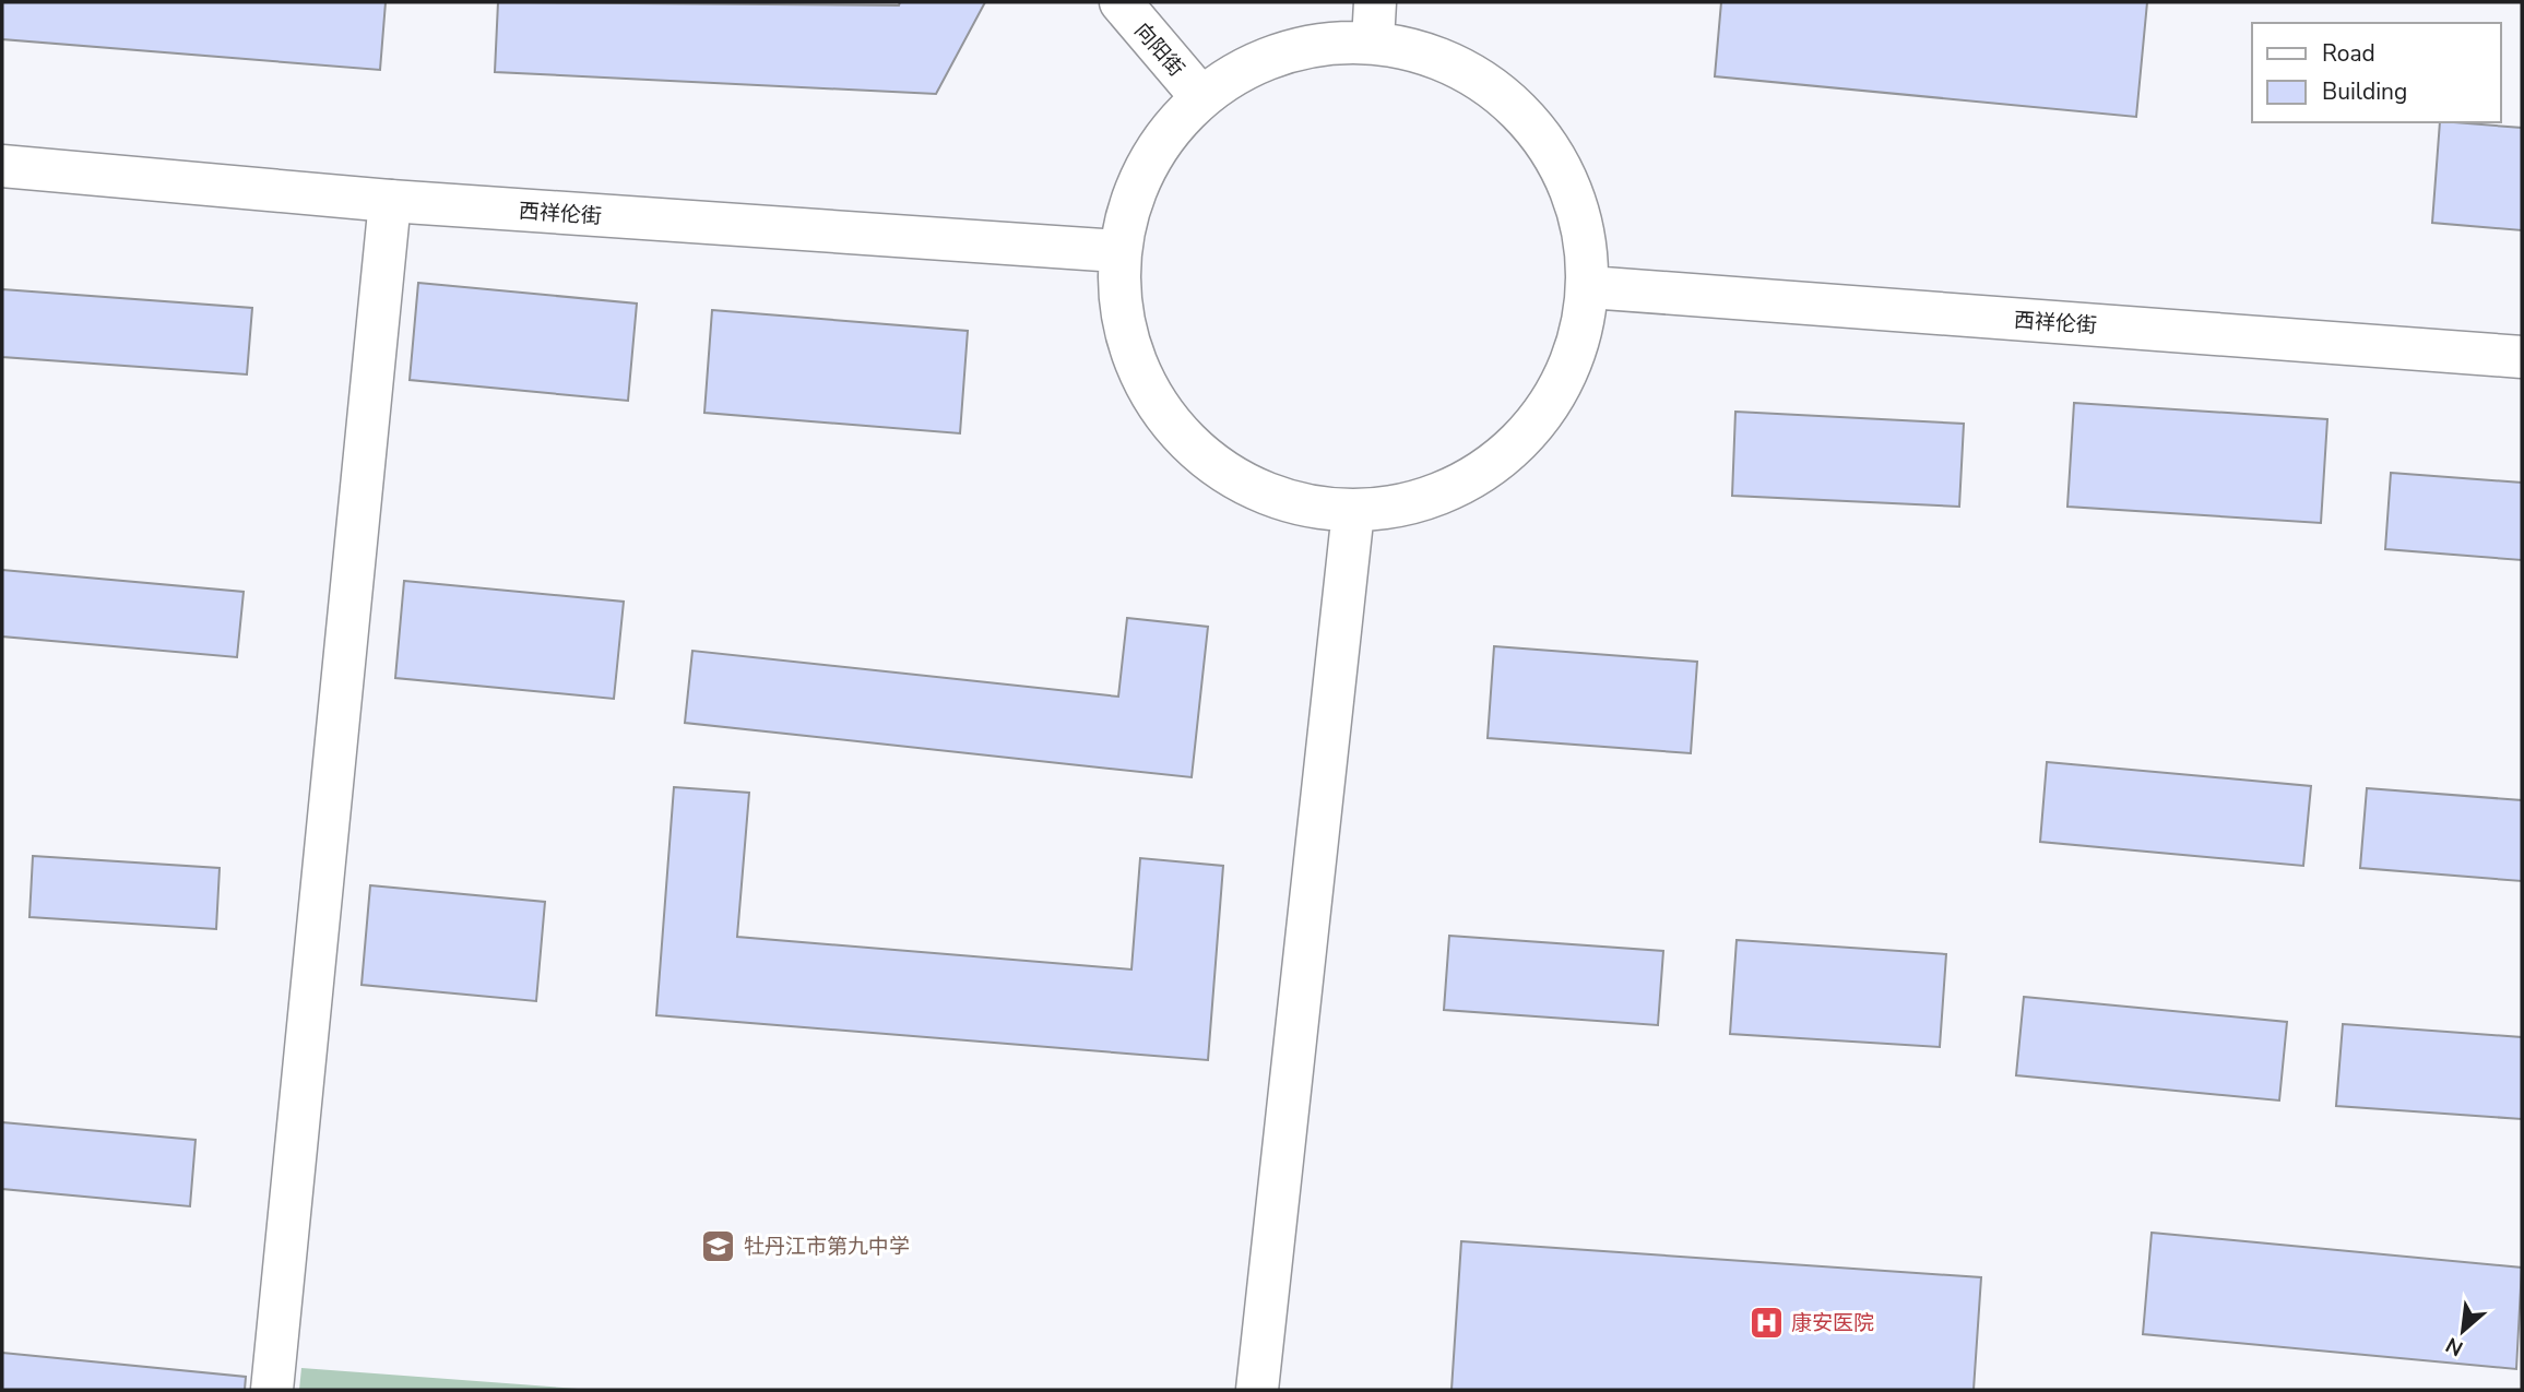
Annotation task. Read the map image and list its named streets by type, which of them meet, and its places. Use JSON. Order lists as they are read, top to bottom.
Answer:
{
  "streets": {
    "street": ["向阳街", "西祥伦街"]
  },
  "places": {
    "school or university": ["牡丹江市第九中学"],
    "hospital": ["康安医院"]
  },
  "legend": ["Road", "Building"],
  "north": "bottom left"
}
